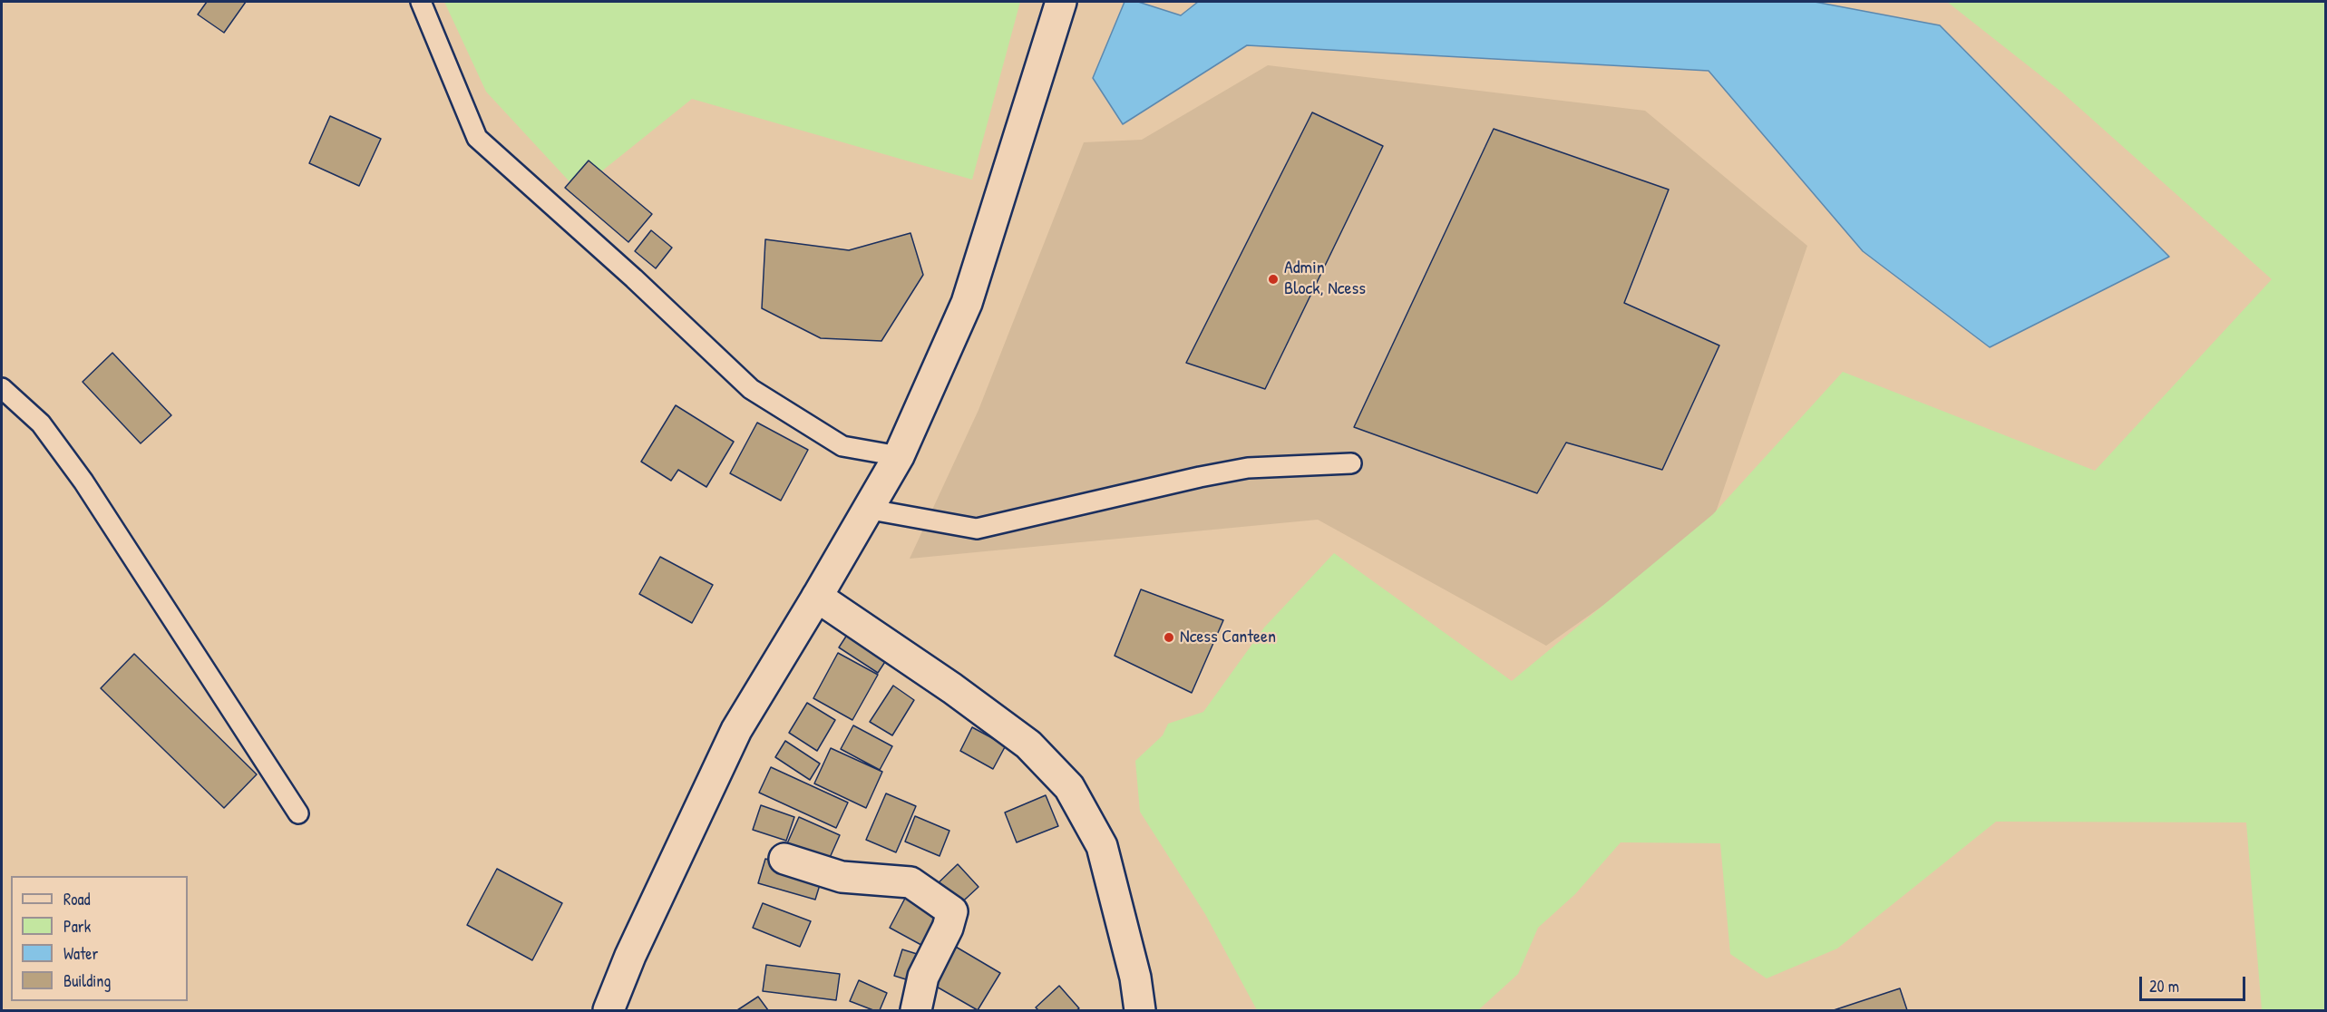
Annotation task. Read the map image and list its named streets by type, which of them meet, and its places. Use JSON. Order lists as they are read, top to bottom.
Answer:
{
  "places": ["Admin Block, Ncess", "Ncess Canteen"],
  "legend": [
    "Road",
    "Park",
    "Water",
    "Building"
  ],
  "scale_bar": "20 m"
}
